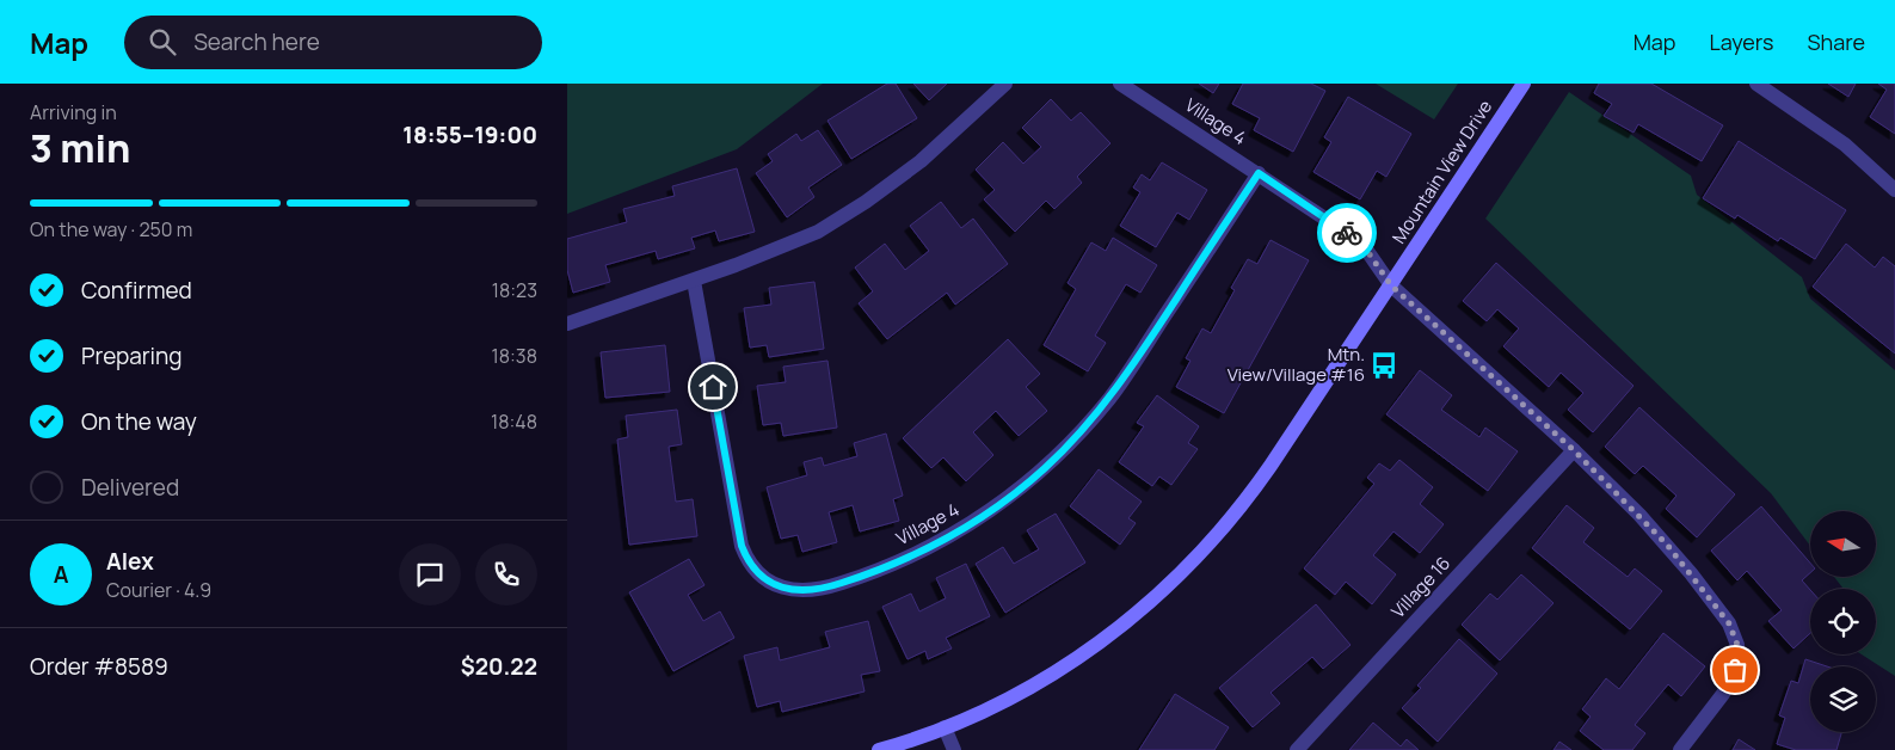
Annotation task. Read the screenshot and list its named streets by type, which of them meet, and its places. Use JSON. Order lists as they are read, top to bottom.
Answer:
{
  "streets": {
    "street": ["Village 4", "Mountain View Drive", "Village 16"]
  },
  "crossings": [
    ["Village 4", "Mountain View Drive"]
  ],
  "places": {
    "bus stop": ["Mtn. View/Village #16"]
  },
  "north": "left",
  "page": {
    "header": "Map",
    "search": "Search here",
    "nav": ["Map", "Layers", "Share"],
    "heading": ["3 min", "Arriving in", "18:55–19:00"],
    "panel": [
      "Alex",
      "Courier · 4.9",
      "Order #8589",
      "$20.22"
    ],
    "bar": "On the way · 250 m",
    "list": [
      ["Confirmed", "18:23"],
      ["Preparing", "18:38"],
      ["On the way", "18:48"],
      "Delivered"
    ],
    "round": "A"
  }
}
